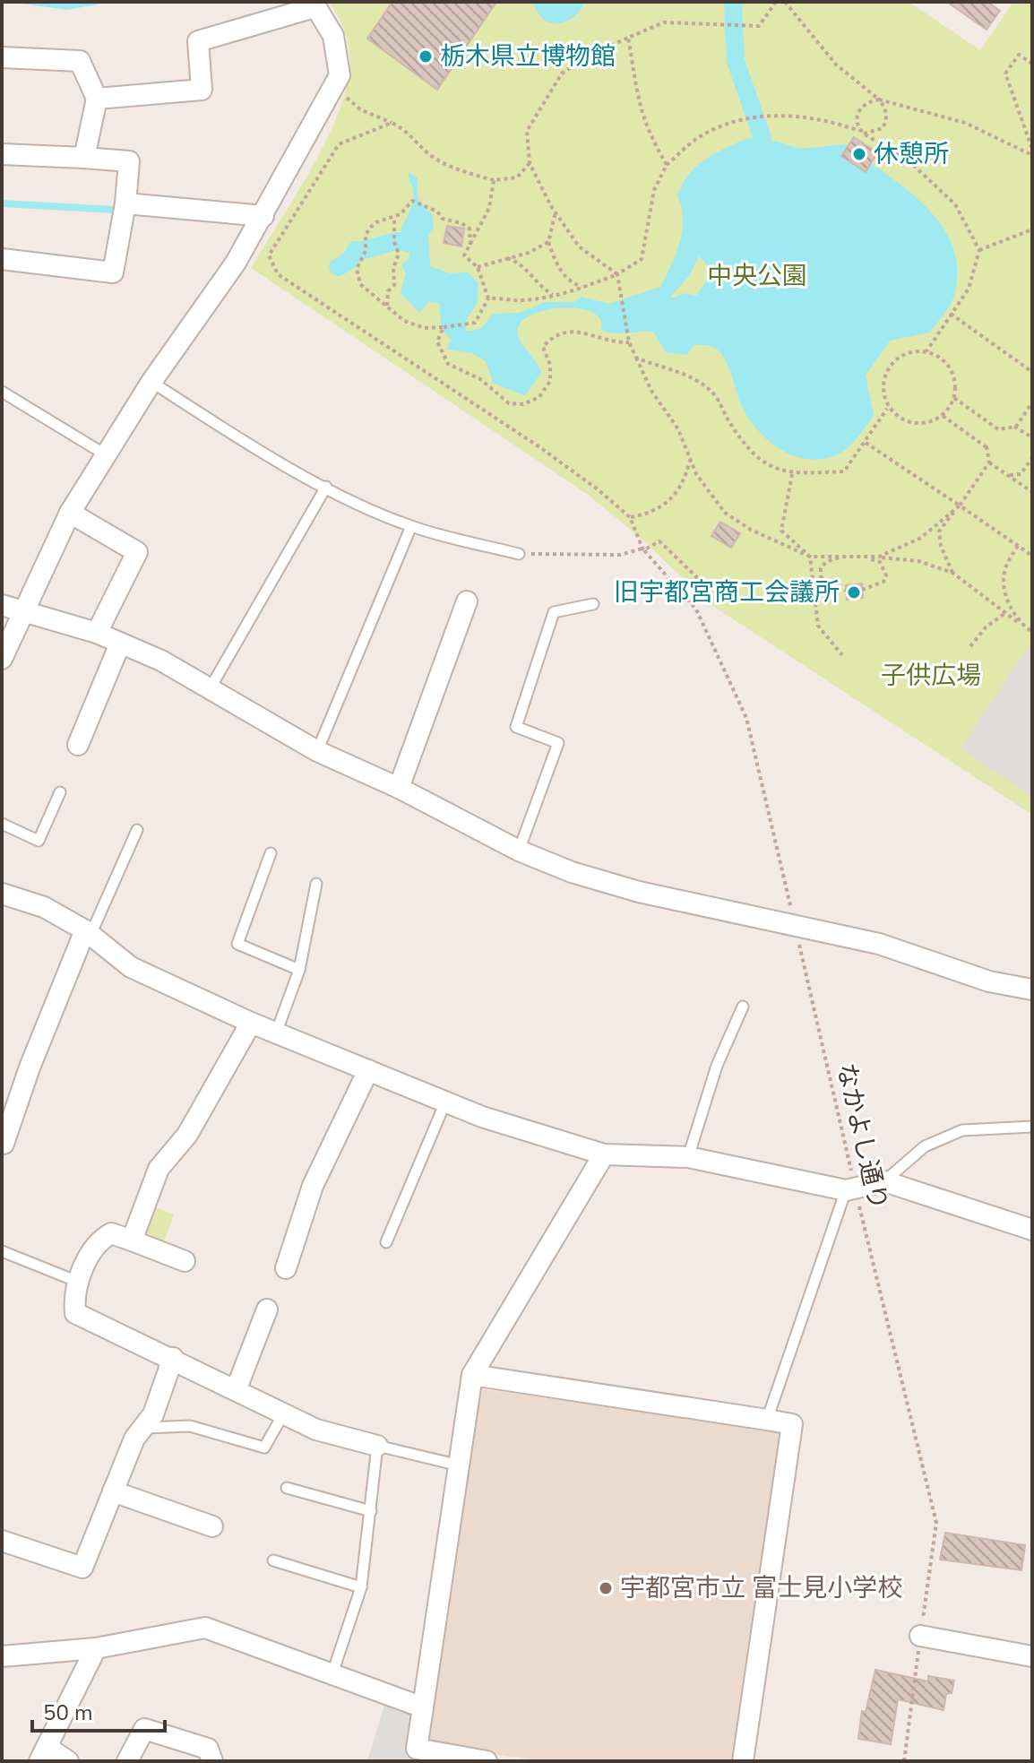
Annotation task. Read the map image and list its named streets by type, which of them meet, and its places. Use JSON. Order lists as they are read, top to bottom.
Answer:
{
  "streets": {
    "path": ["なかよし通り"]
  },
  "parks": ["中央公園", "子供広場"],
  "places": [
    "栃木県立博物館",
    "休憩所",
    "旧宇都宮商工会議所",
    "宇都宮市立 富士見小学校"
  ],
  "scale_bar": "50 m"
}
